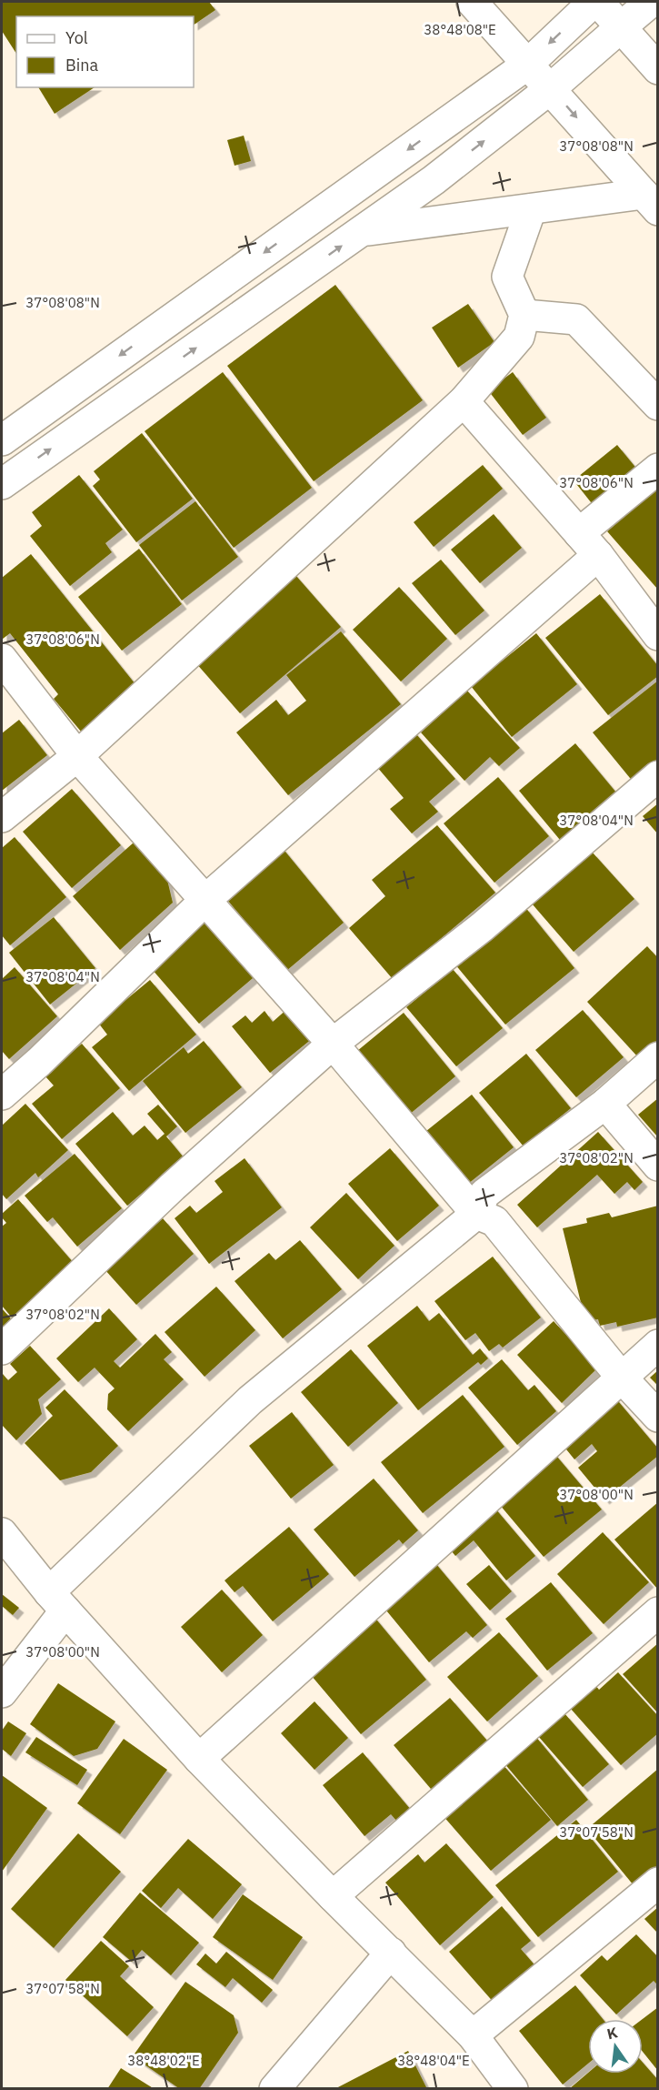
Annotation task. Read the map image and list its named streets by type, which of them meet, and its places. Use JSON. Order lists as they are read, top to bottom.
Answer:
{
  "legend": ["Yol", "Bina"],
  "north": "top",
  "coordinates": [
    "38°48'08\"E",
    "37°08'08\"N",
    "37°08'06\"N",
    "37°08'04\"N",
    "37°08'02\"N",
    "37°08'00\"N",
    "37°07'58\"N",
    "38°48'02\"E",
    "38°48'04\"E"
  ]
}
